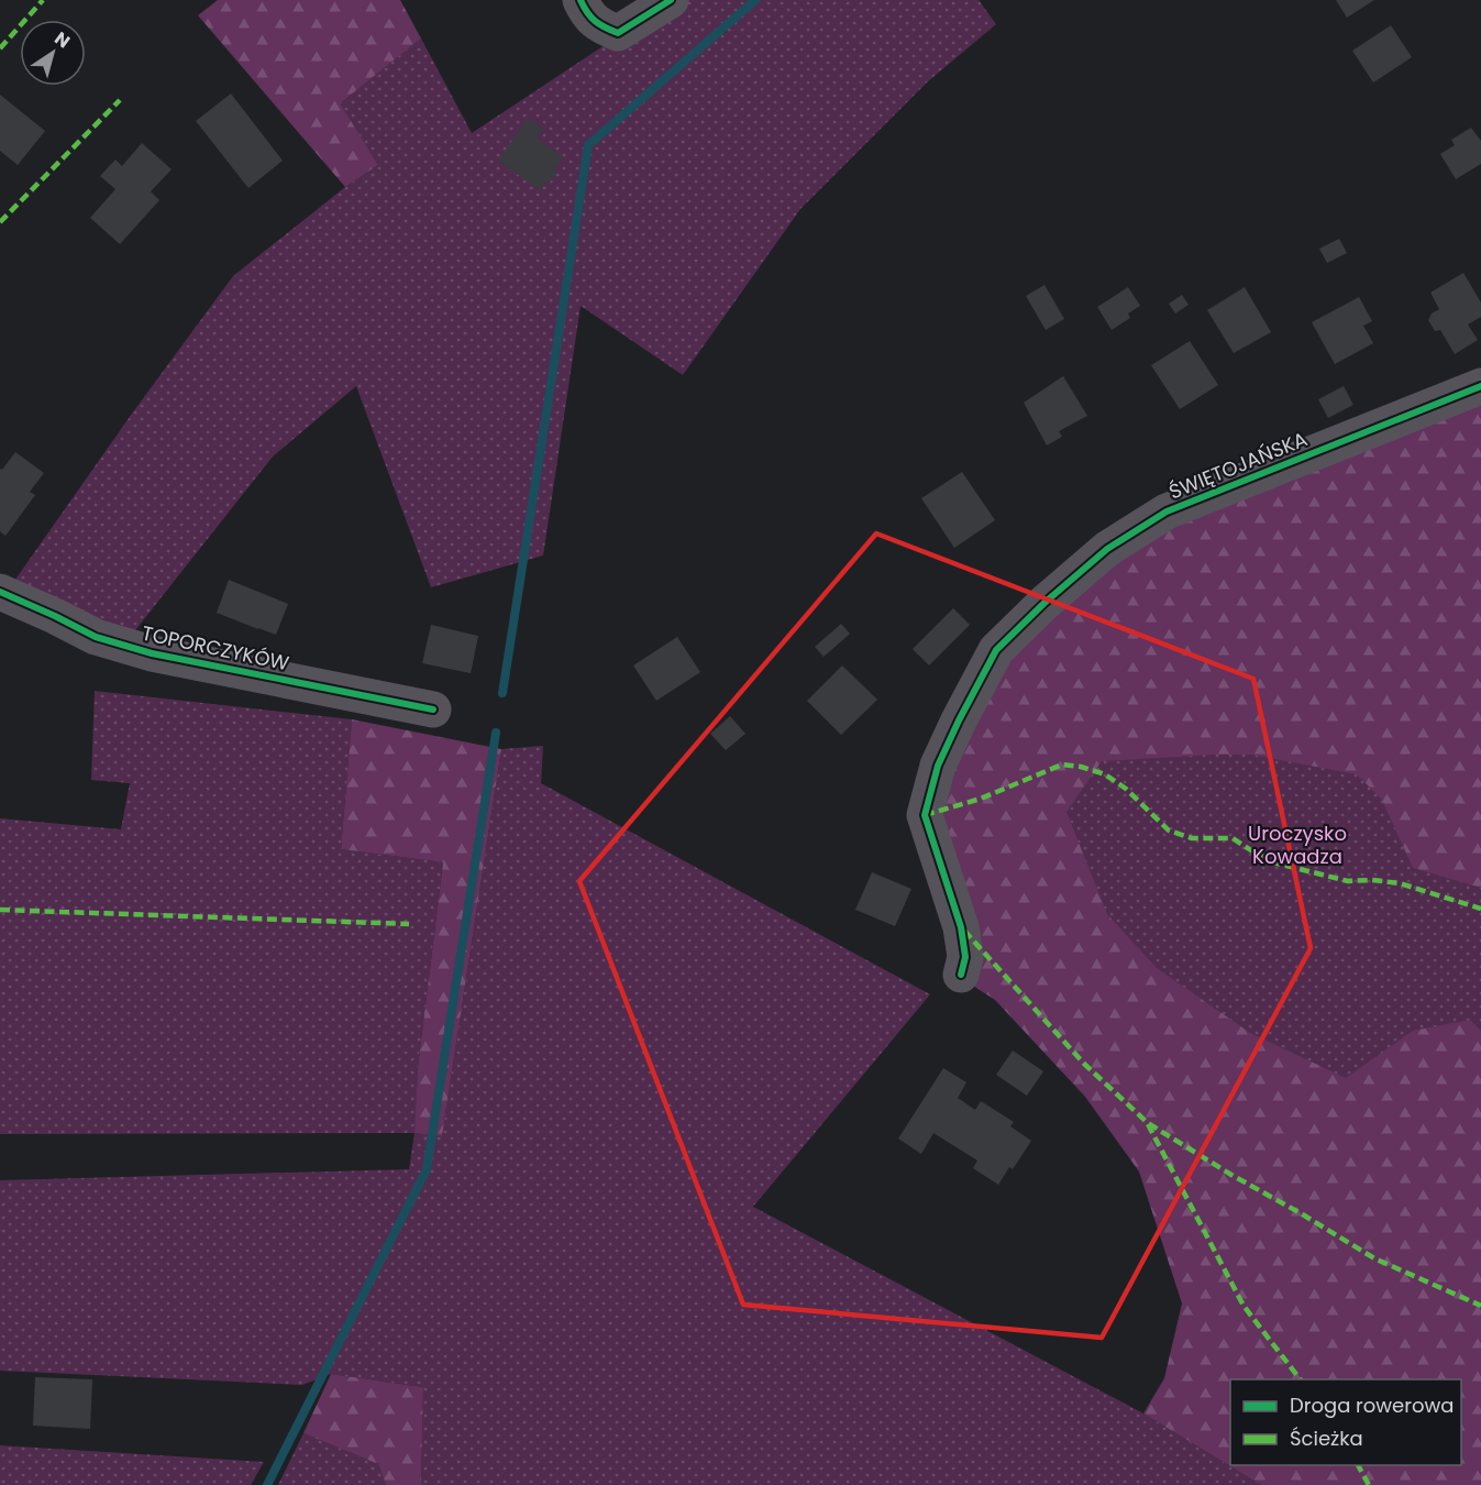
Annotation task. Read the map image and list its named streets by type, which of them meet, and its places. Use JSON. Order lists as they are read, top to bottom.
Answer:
{
  "streets": {
    "street": ["ŚWIĘTOJAŃSKA", "TOPORCZYKÓW"]
  },
  "parks": ["Uroczysko Kowadza"],
  "legend": ["Droga rowerowa", "Ścieżka"],
  "north": "top right"
}
